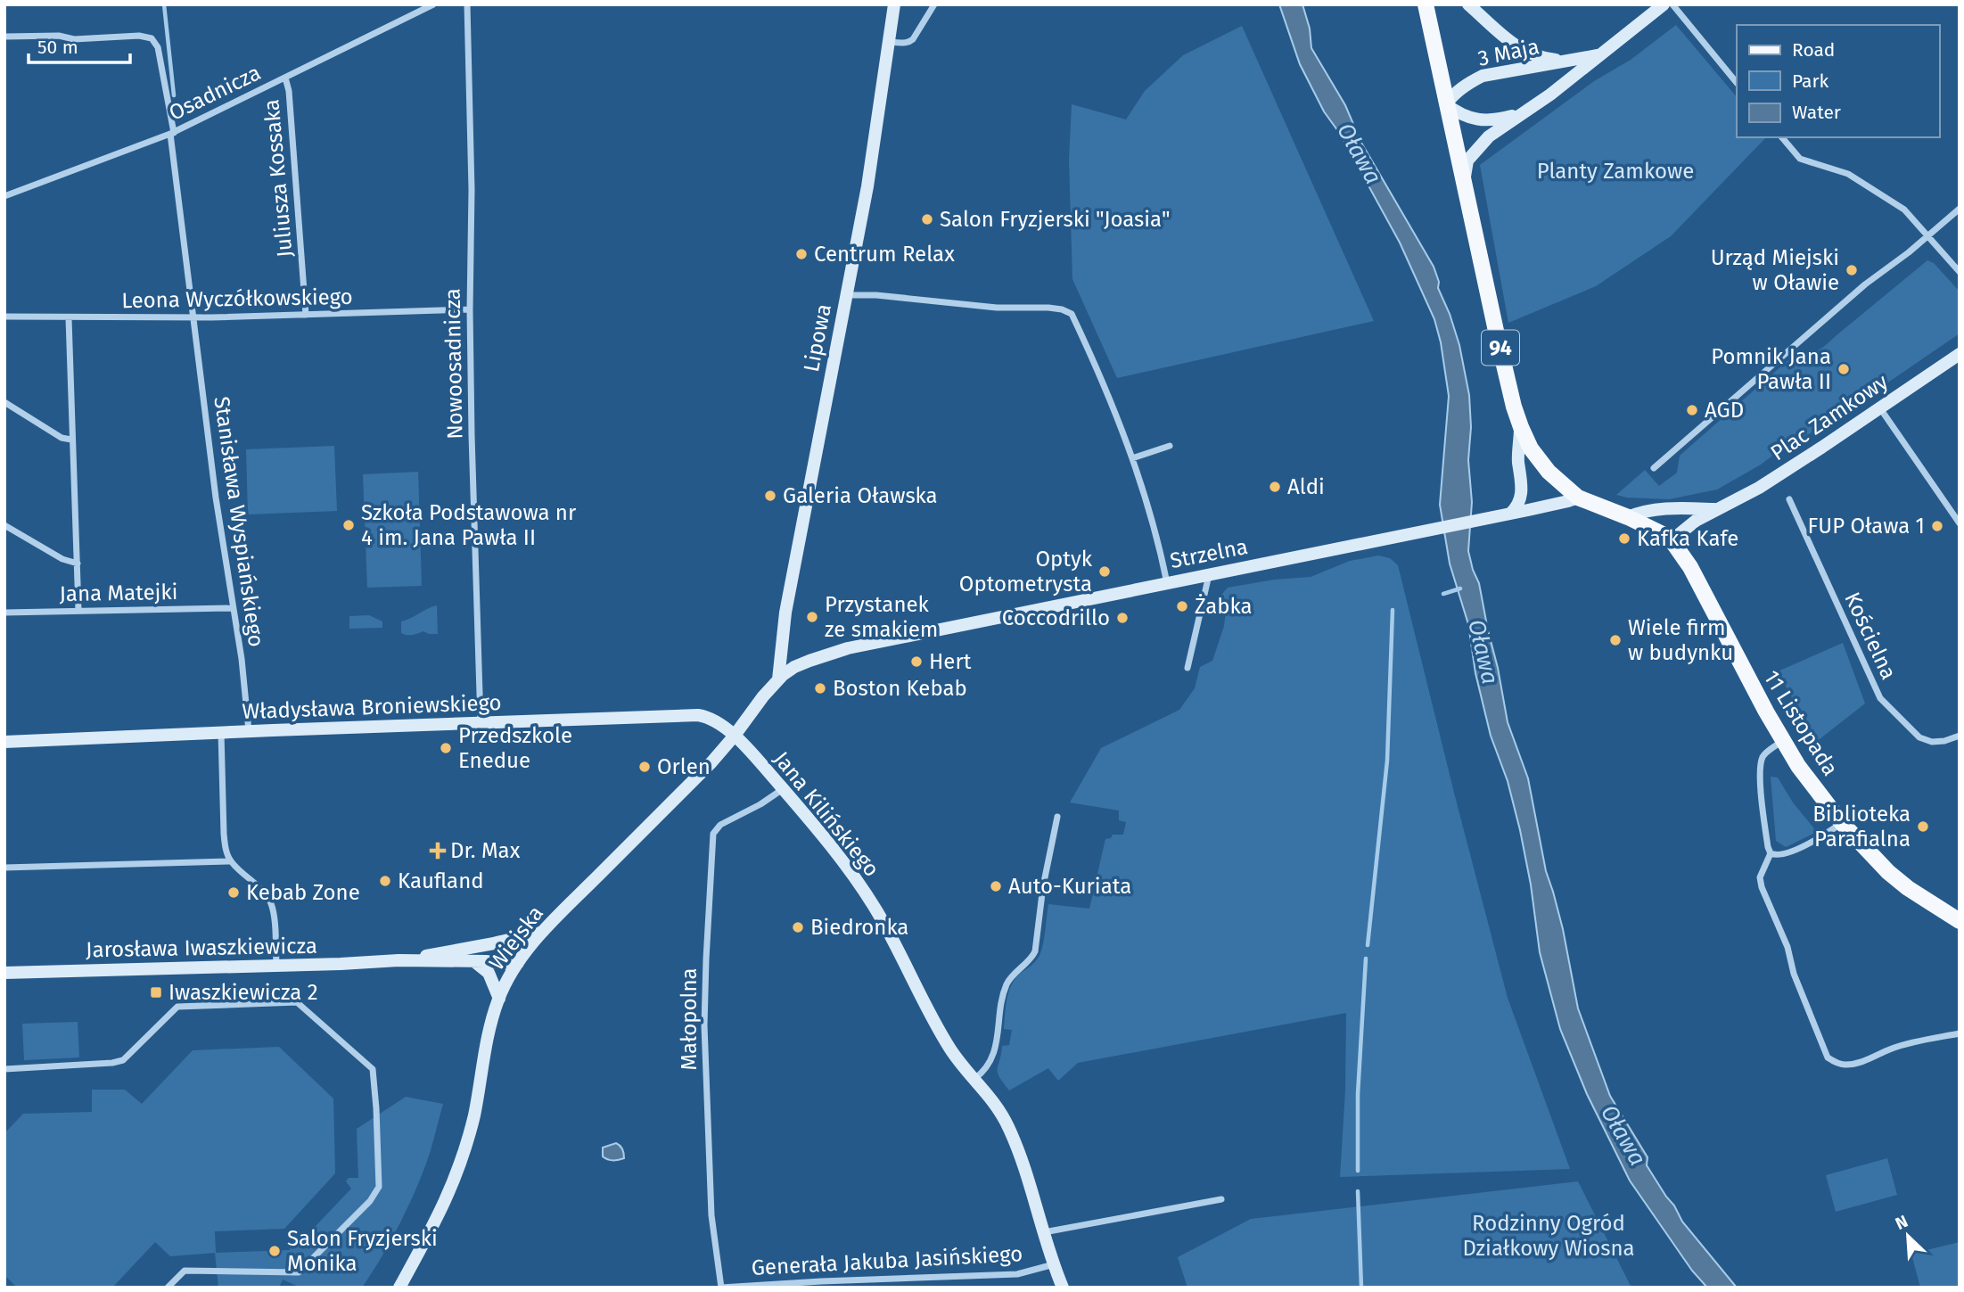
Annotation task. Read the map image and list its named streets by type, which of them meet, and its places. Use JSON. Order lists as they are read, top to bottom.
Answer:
{
  "streets": {
    "main road": ["94", "11 Listopada"],
    "street": [
      "3 Maja",
      "Osadnicza",
      "Juliusza Kossaka",
      "Leona Wyczółkowskiego",
      "Lipowa",
      "Nowoosadnicza",
      "Plac Zamkowy",
      "Stanisława Wyspiańskiego",
      "Strzelna",
      "Jana Matejki",
      "Kościelna",
      "Władysława Broniewskiego",
      "Jana Kilińskiego",
      "Wiejska",
      "Jarosława Iwaszkiewicza",
      "Małopolna",
      "Generała Jakuba Jasińskiego"
    ]
  },
  "crossings": [
    ["3 Maja", "94"],
    ["Osadnicza", "Juliusza Kossaka"],
    ["Osadnicza", "Stanisława Wyspiańskiego"],
    ["Juliusza Kossaka", "Leona Wyczółkowskiego"],
    ["Leona Wyczółkowskiego", "Nowoosadnicza"],
    ["Leona Wyczółkowskiego", "Stanisława Wyspiańskiego"],
    ["Lipowa", "Strzelna"],
    ["Lipowa", "Wiejska"],
    ["94", "Plac Zamkowy"],
    ["94", "Strzelna"],
    ["94", "11 Listopada"],
    ["Nowoosadnicza", "Władysława Broniewskiego"],
    ["Plac Zamkowy", "11 Listopada"],
    ["Stanisława Wyspiańskiego", "Jana Matejki"],
    ["Stanisława Wyspiańskiego", "Władysława Broniewskiego"],
    ["Strzelna", "Wiejska"],
    ["Władysława Broniewskiego", "Jana Kilińskiego"],
    ["Władysława Broniewskiego", "Wiejska"],
    ["Jana Kilińskiego", "Wiejska"],
    ["Jana Kilińskiego", "Małopolna"],
    ["Jana Kilińskiego", "Generała Jakuba Jasińskiego"],
    ["Wiejska", "Jarosława Iwaszkiewicza"],
    ["Małopolna", "Generała Jakuba Jasińskiego"]
  ],
  "water": ["Oława"],
  "parks": ["Planty Zamkowe", "Rodzinny Ogród Działkowy Wiosna"],
  "places": {
    "other": [
      "Salon Fryzjerski \"Joasia\"",
      "Centrum Relax",
      "Urząd Miejski w Oławie",
      "Pomnik Jana Pawła II",
      "AGD",
      "Aldi",
      "Galeria Oławska",
      "Szkoła Podstawowa nr 4 im. Jana Pawła II",
      "FUP Oława 1",
      "Kafka Kafe",
      "Optyk Optometrysta",
      "Żabka",
      "Przystanek ze smakiem",
      "Coccodrillo",
      "Wiele firm w budynku",
      "Hert",
      "Boston Kebab",
      "Przedszkole Enedue",
      "Orlen",
      "Biblioteka Parafialna",
      "Kaufland",
      "Auto-Kuriata",
      "Kebab Zone",
      "Biedronka",
      "Salon Fryzjerski Monika"
    ],
    "health": ["Dr. Max"],
    "transit": ["Iwaszkiewicza 2"]
  },
  "legend": ["Road", "Park", "Water"],
  "scale_bar": "50 m",
  "north": "top left"
}
